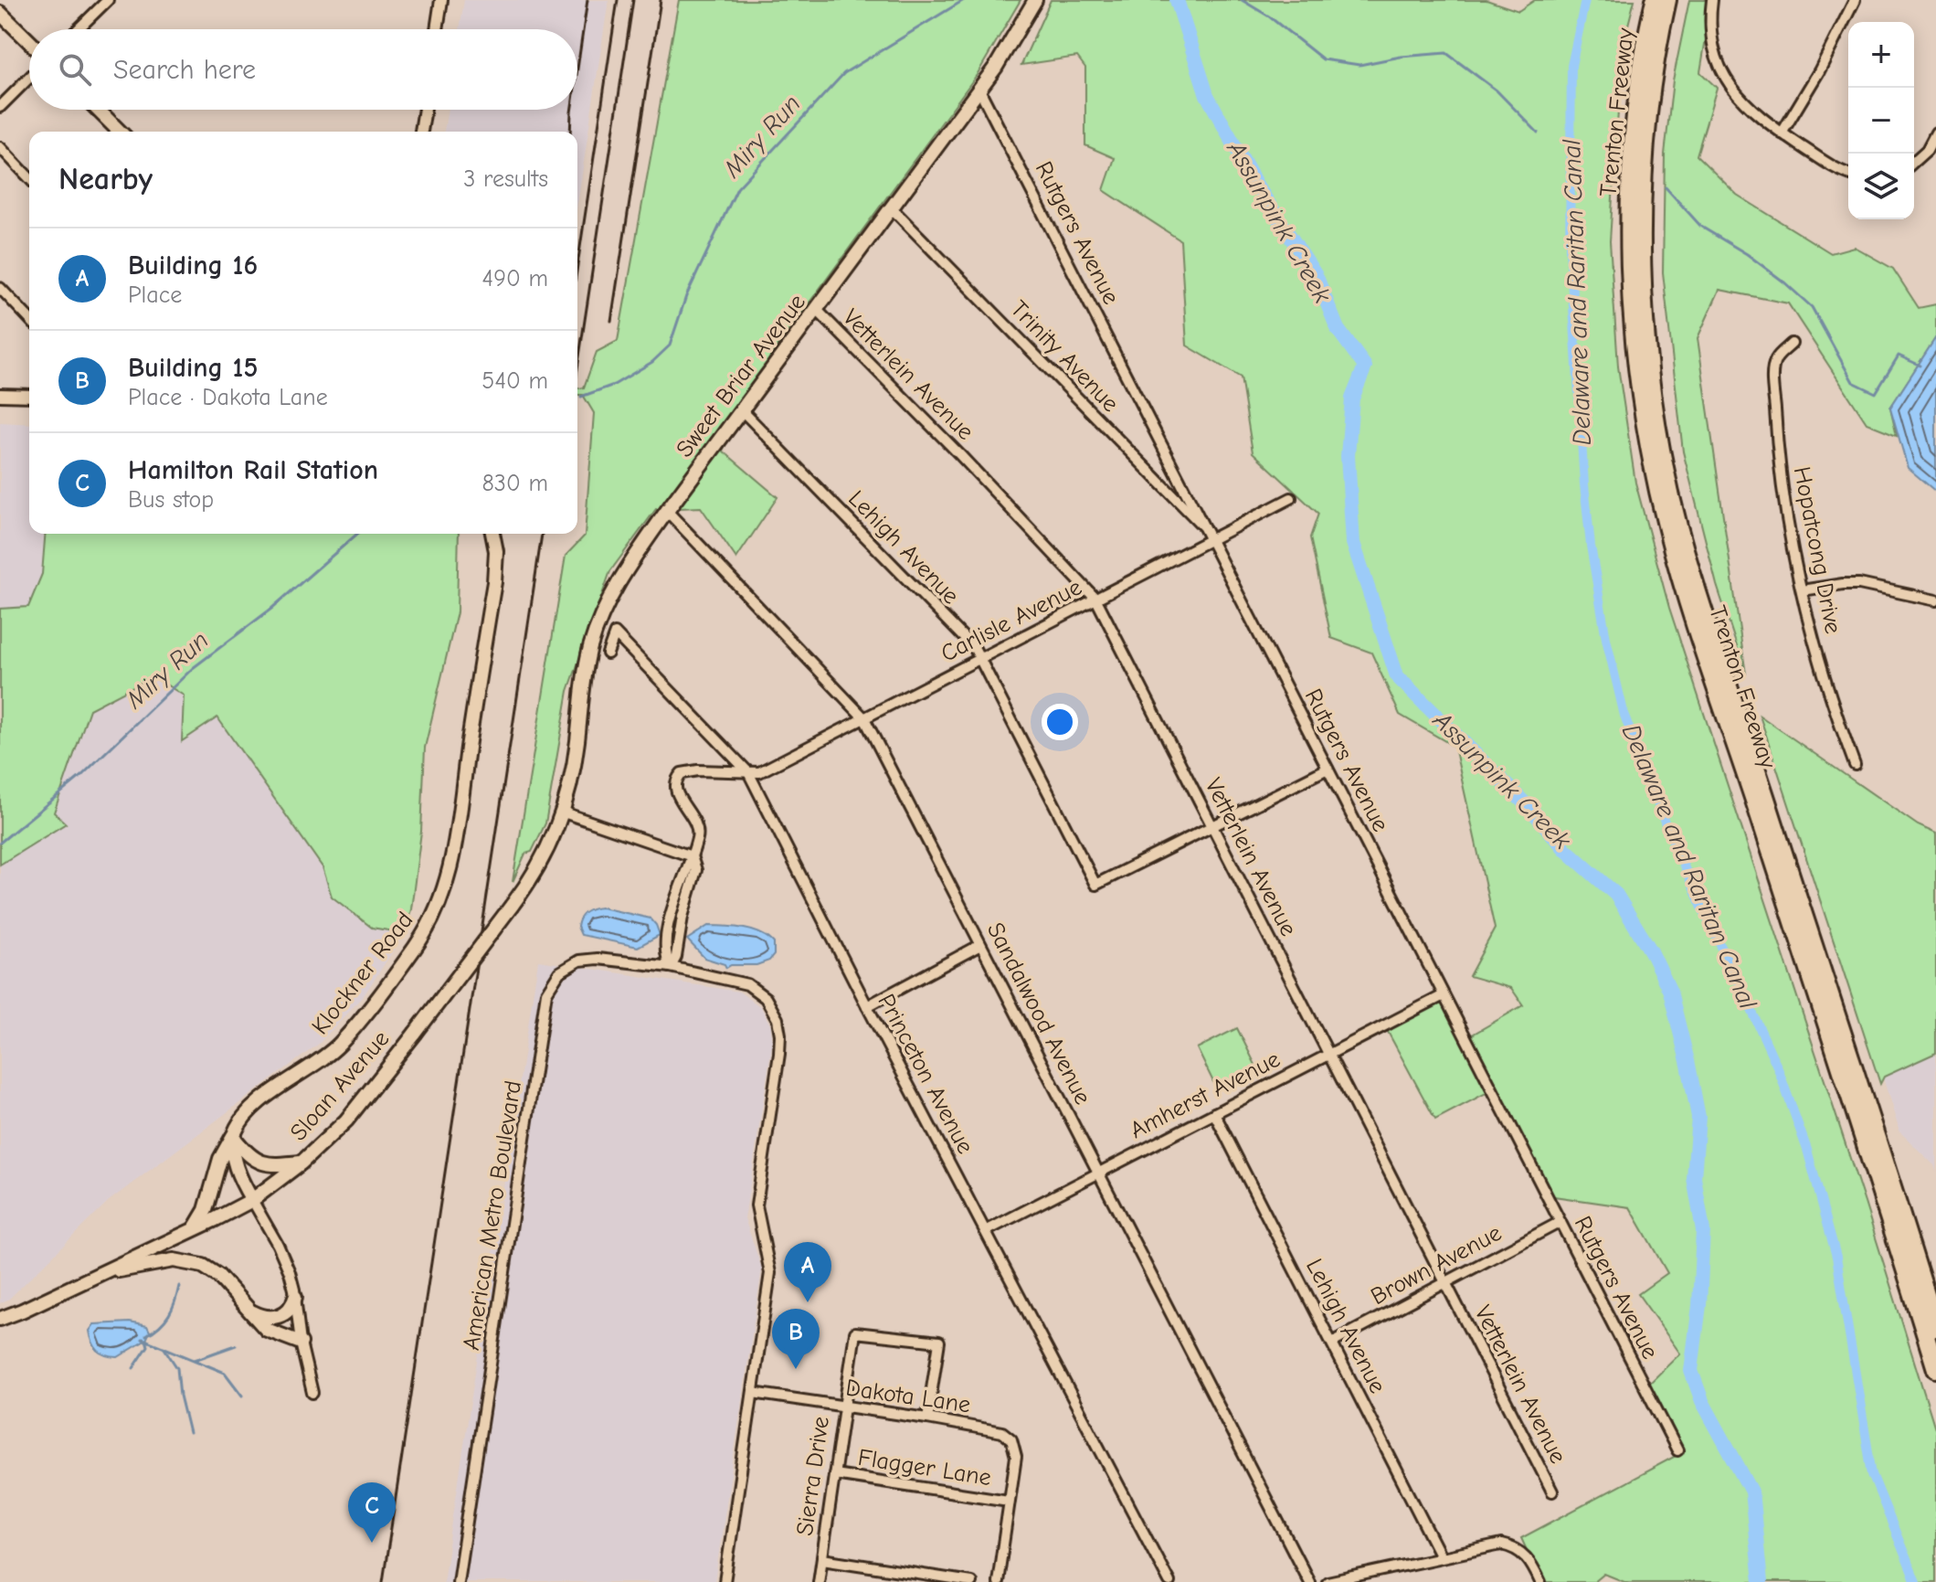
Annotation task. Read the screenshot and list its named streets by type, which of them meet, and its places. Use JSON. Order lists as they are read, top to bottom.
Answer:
{
  "streets": {
    "highway": ["Trenton Freeway"],
    "main road": ["Sweet Briar Avenue", "Klockner Road", "Sloan Avenue"],
    "street": [
      "Rutgers Avenue",
      "Trinity Avenue",
      "Vetterlein Avenue",
      "Lehigh Avenue",
      "Hopatcong Drive",
      "Carlisle Avenue",
      "Sandalwood Avenue",
      "Princeton Avenue",
      "Amherst Avenue",
      "American Metro Boulevard",
      "Brown Avenue",
      "Dakota Lane",
      "Flagger Lane",
      "Sierra Drive"
    ]
  },
  "crossings": [
    ["Rutgers Avenue", "Trinity Avenue"],
    ["Rutgers Avenue", "Sweet Briar Avenue"],
    ["Rutgers Avenue", "Carlisle Avenue"],
    ["Rutgers Avenue", "Amherst Avenue"],
    ["Rutgers Avenue", "Brown Avenue"],
    ["Trinity Avenue", "Sweet Briar Avenue"],
    ["Trinity Avenue", "Carlisle Avenue"],
    ["Vetterlein Avenue", "Sweet Briar Avenue"],
    ["Vetterlein Avenue", "Lehigh Avenue"],
    ["Vetterlein Avenue", "Carlisle Avenue"],
    ["Vetterlein Avenue", "Amherst Avenue"],
    ["Vetterlein Avenue", "Brown Avenue"],
    ["Sweet Briar Avenue", "Lehigh Avenue"],
    ["Sweet Briar Avenue", "Sandalwood Avenue"],
    ["Sweet Briar Avenue", "Sloan Avenue"],
    ["Lehigh Avenue", "Carlisle Avenue"],
    ["Lehigh Avenue", "Amherst Avenue"],
    ["Lehigh Avenue", "Brown Avenue"],
    ["Carlisle Avenue", "Sandalwood Avenue"],
    ["Carlisle Avenue", "Princeton Avenue"],
    ["Klockner Road", "Sloan Avenue"],
    ["Sandalwood Avenue", "Amherst Avenue"],
    ["Princeton Avenue", "Amherst Avenue"],
    ["American Metro Boulevard", "Dakota Lane"],
    ["Dakota Lane", "Flagger Lane"],
    ["Dakota Lane", "Sierra Drive"],
    ["Flagger Lane", "Sierra Drive"]
  ],
  "water": ["Miry Run", "Assunpink Creek", "Delaware and Raritan Canal"],
  "page": {
    "map_buttons": ["+", "−"],
    "search": "Search here",
    "heading": ["Nearby", "3 results"],
    "list": [
      {
        "mark": "A",
        "name": "Building 16",
        "note": "Place",
        "value": "490 m"
      },
      {
        "mark": "B",
        "name": "Building 15",
        "note": "Place · Dakota Lane",
        "value": "540 m"
      },
      {
        "mark": "C",
        "name": "Hamilton Rail Station",
        "note": "Bus stop",
        "value": "830 m"
      }
    ],
    "pins": ["A", "B", "C"]
  }
}
